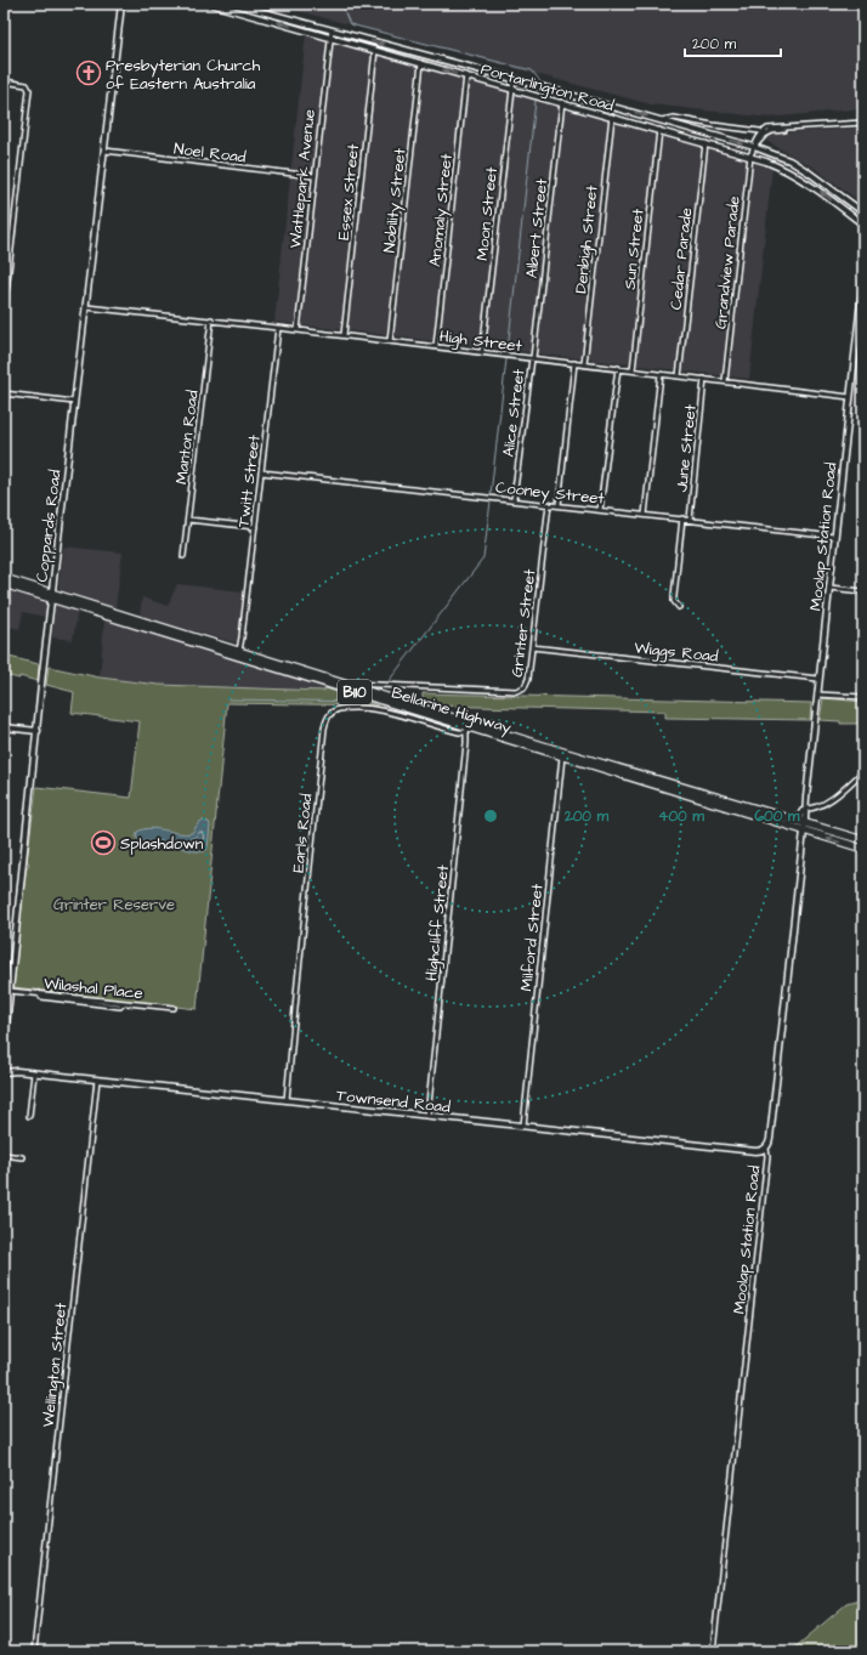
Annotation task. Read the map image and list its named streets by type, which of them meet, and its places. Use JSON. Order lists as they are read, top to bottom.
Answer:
{
  "streets": {
    "highway": ["B110", "Bellarine Highway"],
    "street": [
      "Portarlington Road",
      "Noel Road",
      "Wattlepark Avenue",
      "Essex Street",
      "Nobility Street",
      "Anomaly Street",
      "Moon Street",
      "Albert Street",
      "Denbigh Street",
      "Sun Street",
      "Cedar Parade",
      "Grandview Parade",
      "High Street",
      "Alice Street",
      "Manton Road",
      "June Street",
      "Twitt Street",
      "Cooney Street",
      "Coppards Road",
      "Moolap Station Road",
      "Grinter Street",
      "Wiggs Road",
      "Earls Road",
      "Highcliff Street",
      "Milford Street",
      "Wilashal Place",
      "Townsend Road",
      "Wellington Street"
    ]
  },
  "crossings": [
    ["Portarlington Road", "Wattlepark Avenue"],
    ["Portarlington Road", "Essex Street"],
    ["Portarlington Road", "Nobility Street"],
    ["Portarlington Road", "Anomaly Street"],
    ["Portarlington Road", "Moon Street"],
    ["Portarlington Road", "Albert Street"],
    ["Portarlington Road", "Denbigh Street"],
    ["Portarlington Road", "Sun Street"],
    ["Portarlington Road", "Cedar Parade"],
    ["Portarlington Road", "Grandview Parade"],
    ["Noel Road", "Wattlepark Avenue"],
    ["Noel Road", "Coppards Road"],
    ["Wattlepark Avenue", "High Street"],
    ["Essex Street", "High Street"],
    ["Nobility Street", "High Street"],
    ["Anomaly Street", "High Street"],
    ["Moon Street", "High Street"],
    ["Albert Street", "High Street"],
    ["Albert Street", "Alice Street"],
    ["Denbigh Street", "High Street"],
    ["Sun Street", "High Street"],
    ["Cedar Parade", "High Street"],
    ["Grandview Parade", "High Street"],
    ["High Street", "Alice Street"],
    ["High Street", "Manton Road"],
    ["High Street", "June Street"],
    ["High Street", "Twitt Street"],
    ["High Street", "Coppards Road"],
    ["High Street", "Moolap Station Road"],
    ["Alice Street", "Cooney Street"],
    ["June Street", "Cooney Street"],
    ["Twitt Street", "Cooney Street"],
    ["Twitt Street", "Bellarine Highway"],
    ["Cooney Street", "Moolap Station Road"],
    ["Cooney Street", "Grinter Street"],
    ["Coppards Road", "Bellarine Highway"],
    ["Coppards Road", "Wilashal Place"],
    ["Coppards Road", "Townsend Road"],
    ["Moolap Station Road", "Wiggs Road"],
    ["Moolap Station Road", "Bellarine Highway"],
    ["Moolap Station Road", "Townsend Road"],
    ["Grinter Street", "Wiggs Road"],
    ["Grinter Street", "Bellarine Highway"],
    ["Bellarine Highway", "Earls Road"],
    ["Bellarine Highway", "Highcliff Street"],
    ["Bellarine Highway", "Milford Street"],
    ["Earls Road", "Highcliff Street"],
    ["Earls Road", "Townsend Road"],
    ["Highcliff Street", "Townsend Road"],
    ["Milford Street", "Townsend Road"],
    ["Townsend Road", "Wellington Street"]
  ],
  "parks": ["Grinter Reserve"],
  "places": {
    "church": ["Presbyterian Church of Eastern Australia"],
    "sports": ["Splashdown"]
  },
  "scale_bar": "200 m",
  "rings": ["200 m", "400 m", "600 m"]
}
